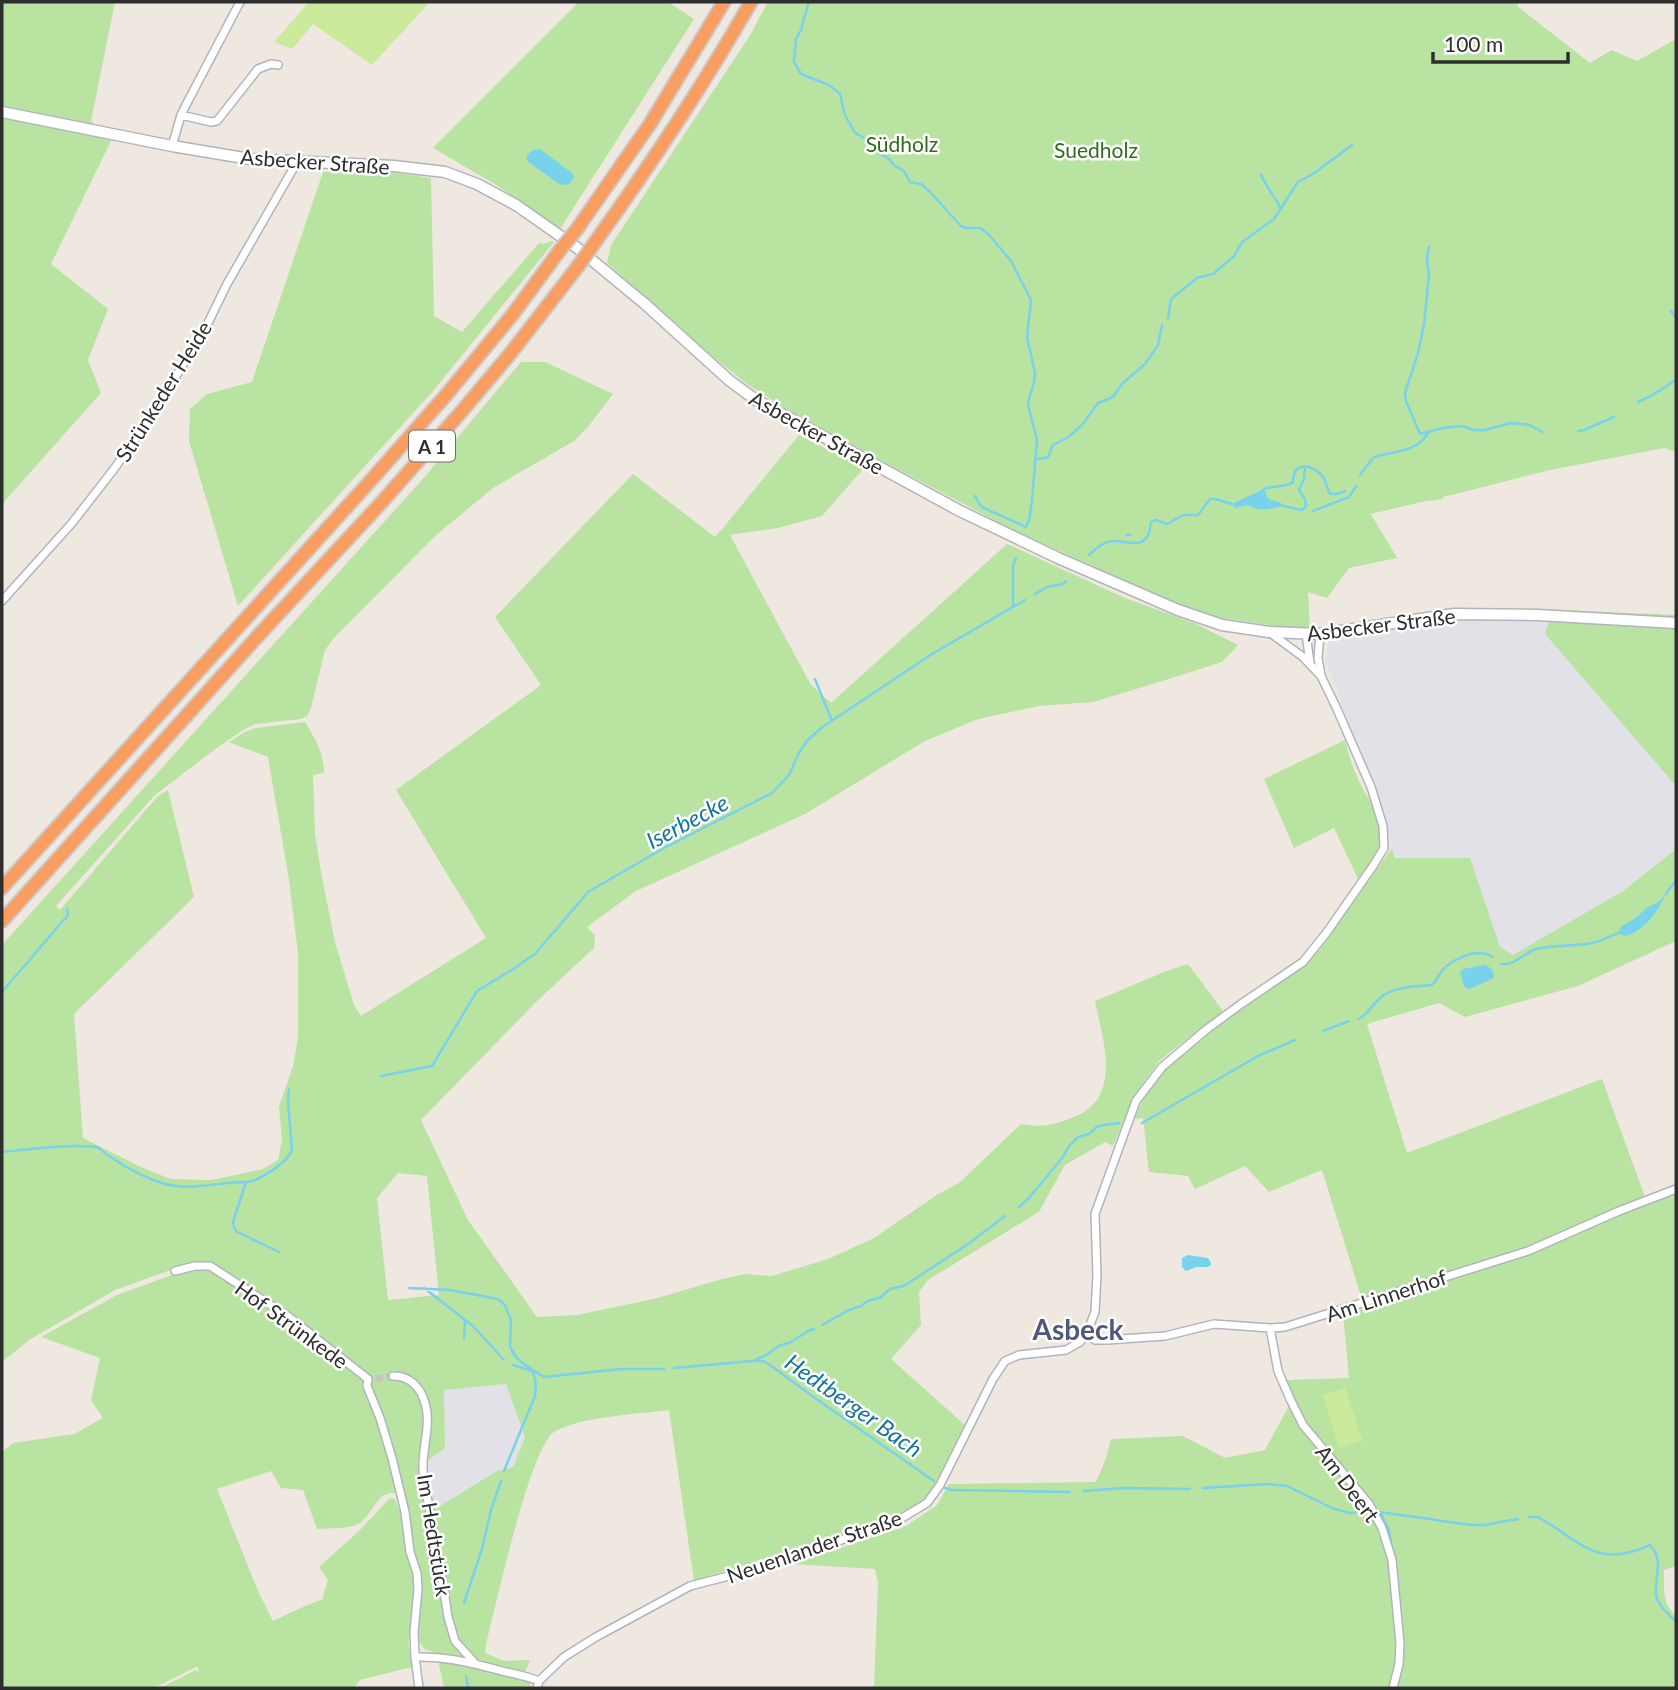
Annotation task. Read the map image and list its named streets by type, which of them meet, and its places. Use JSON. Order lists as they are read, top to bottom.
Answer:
{
  "streets": {
    "highway": ["A 1"],
    "main road": ["Asbecker Straße"],
    "street": [
      "Strünkeder Heide",
      "Am Linnerhof",
      "Hof Strünkede",
      "Am Deert",
      "Im Hedtstück",
      "Neuenlander Straße"
    ]
  },
  "crossings": [
    ["Asbecker Straße", "Strünkeder Heide"],
    ["Am Linnerhof", "Am Deert"],
    ["Am Linnerhof", "Neuenlander Straße"],
    ["Hof Strünkede", "Im Hedtstück"]
  ],
  "districts": ["Asbeck"],
  "water": ["Iserbecke", "Hedtberger Bach"],
  "parks": ["Südholz", "Suedholz"],
  "scale_bar": "100 m"
}
